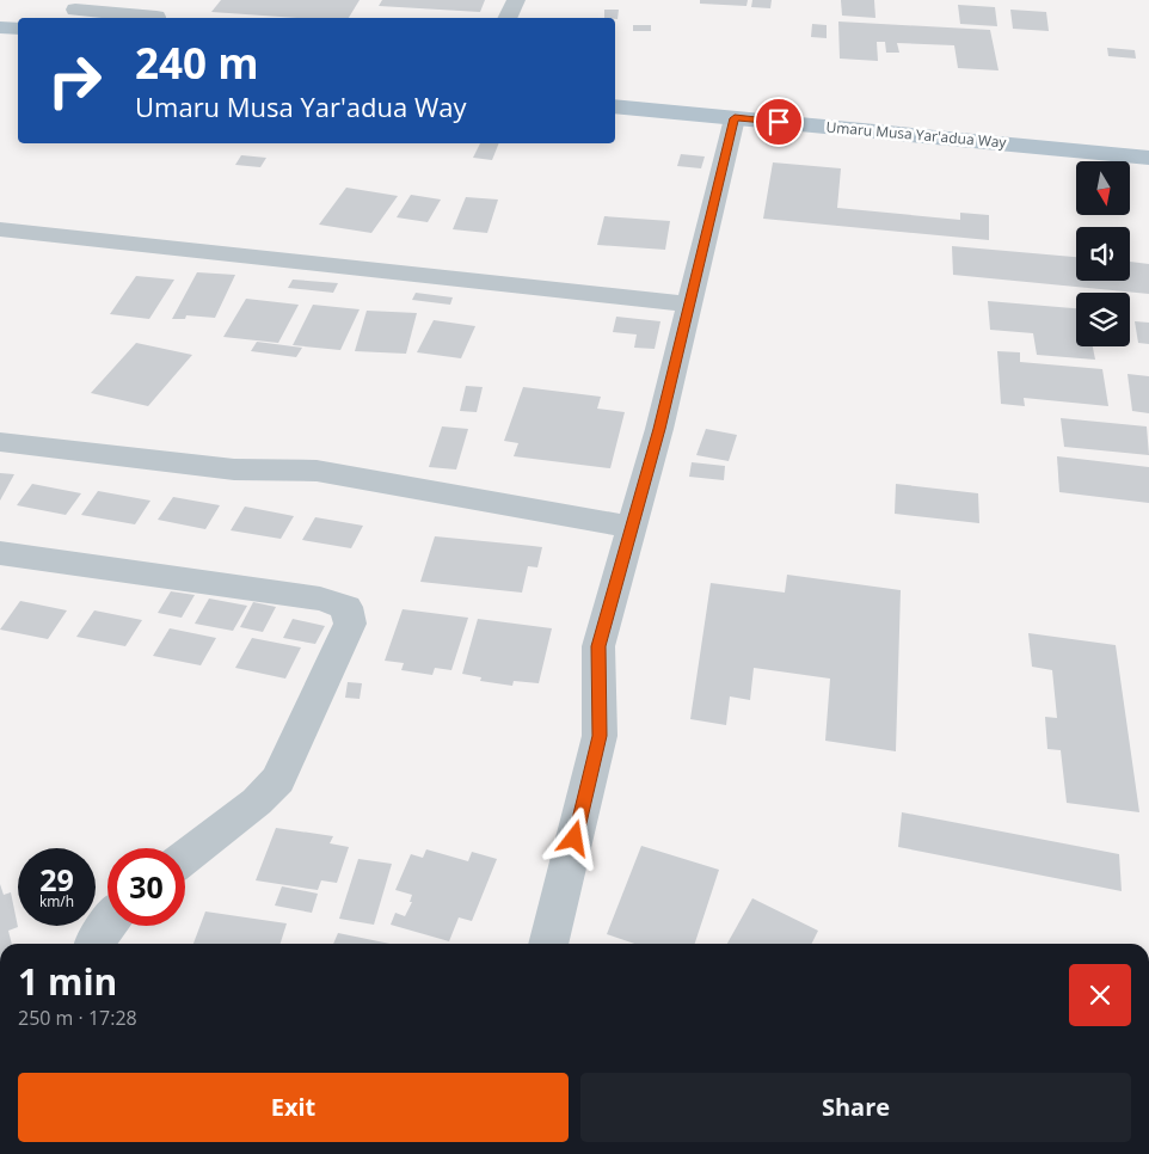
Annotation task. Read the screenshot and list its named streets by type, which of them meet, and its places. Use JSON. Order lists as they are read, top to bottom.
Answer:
{
  "streets": {
    "main road": ["Umaru Musa Yar'adua Way"]
  },
  "north": "bottom",
  "page": {
    "turn": ["240 m", "Umaru Musa Yar'adua Way"],
    "speed": "29 km/h",
    "limit": "30",
    "heading": ["1 min", "250 m · 17:28"],
    "buttons": ["Exit", "Share"]
  }
}
